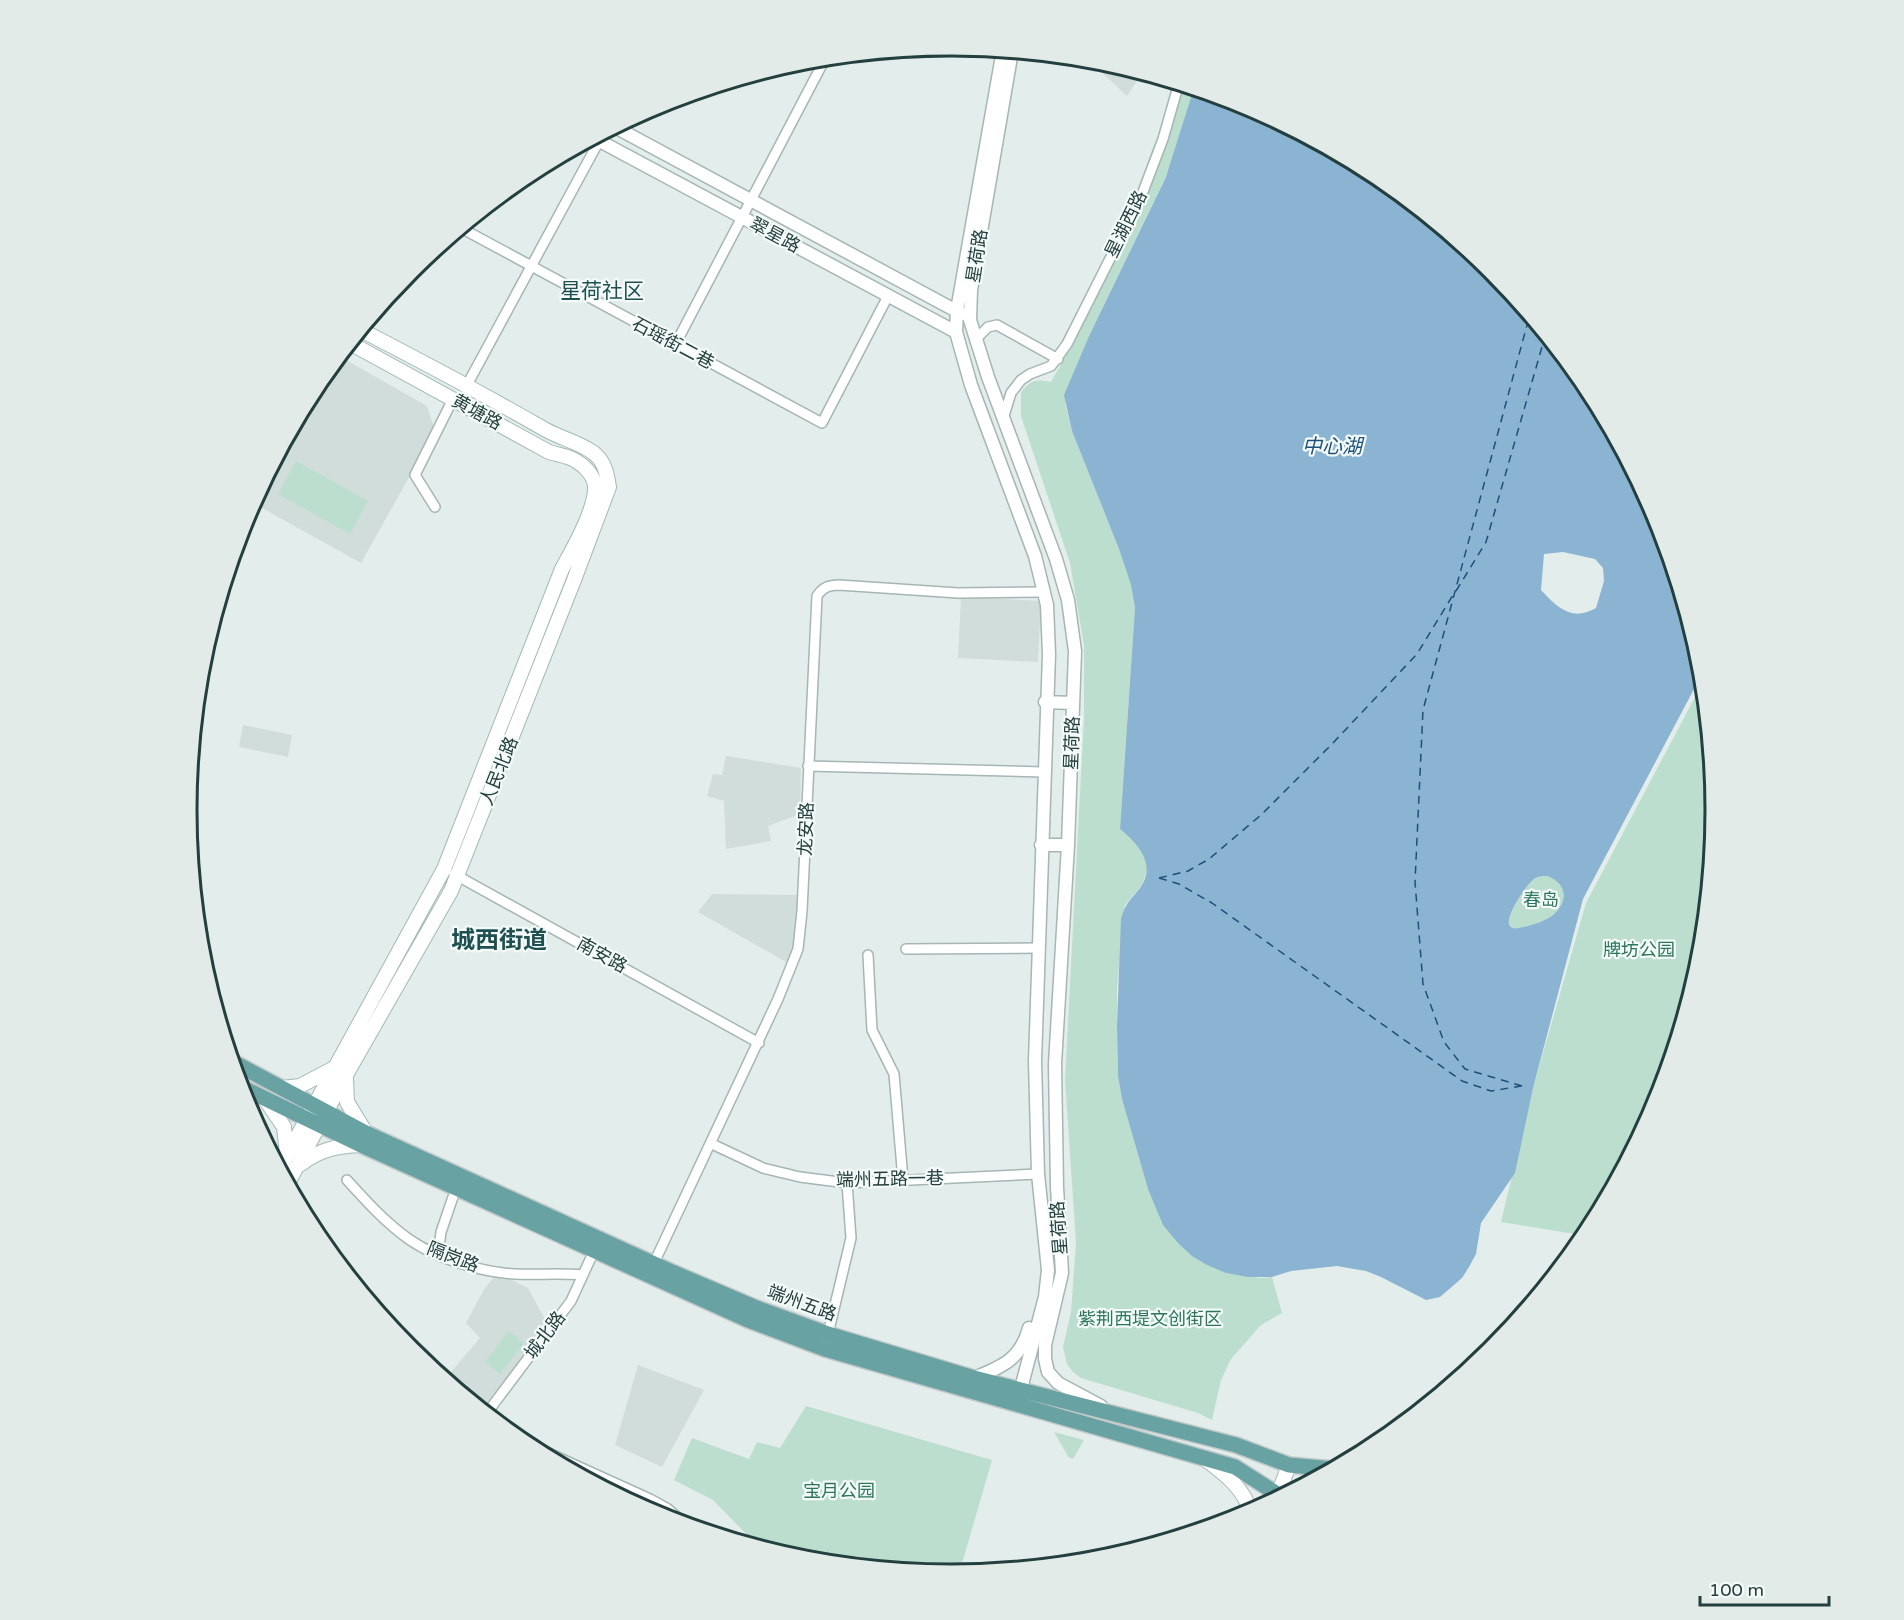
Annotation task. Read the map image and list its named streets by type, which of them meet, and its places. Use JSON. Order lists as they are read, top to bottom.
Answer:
{
  "streets": {
    "main road": ["黄塘路", "人民北路", "端州五路"],
    "street": [
      "星湖西路",
      "翠星路",
      "星荷路",
      "石瑶街二巷",
      "龙安路",
      "南安路",
      "端州五路一巷",
      "隔岗路",
      "城北路"
    ]
  },
  "crossings": [
    ["翠星路", "星荷路"],
    ["翠星路", "石瑶街二巷"],
    ["星荷路", "龙安路"],
    ["星荷路", "端州五路一巷"],
    ["星荷路", "端州五路"],
    ["黄塘路", "人民北路"],
    ["人民北路", "南安路"],
    ["人民北路", "端州五路"],
    ["龙安路", "南安路"],
    ["龙安路", "端州五路一巷"],
    ["龙安路", "端州五路"],
    ["隔岗路", "城北路"],
    ["端州五路", "城北路"]
  ],
  "districts": ["星荷社区", "城西街道"],
  "water": ["中心湖"],
  "parks": [
    "春岛",
    "牌坊公园",
    "紫荆西堤文创街区",
    "宝月公园"
  ],
  "scale_bar": "100 m"
}
